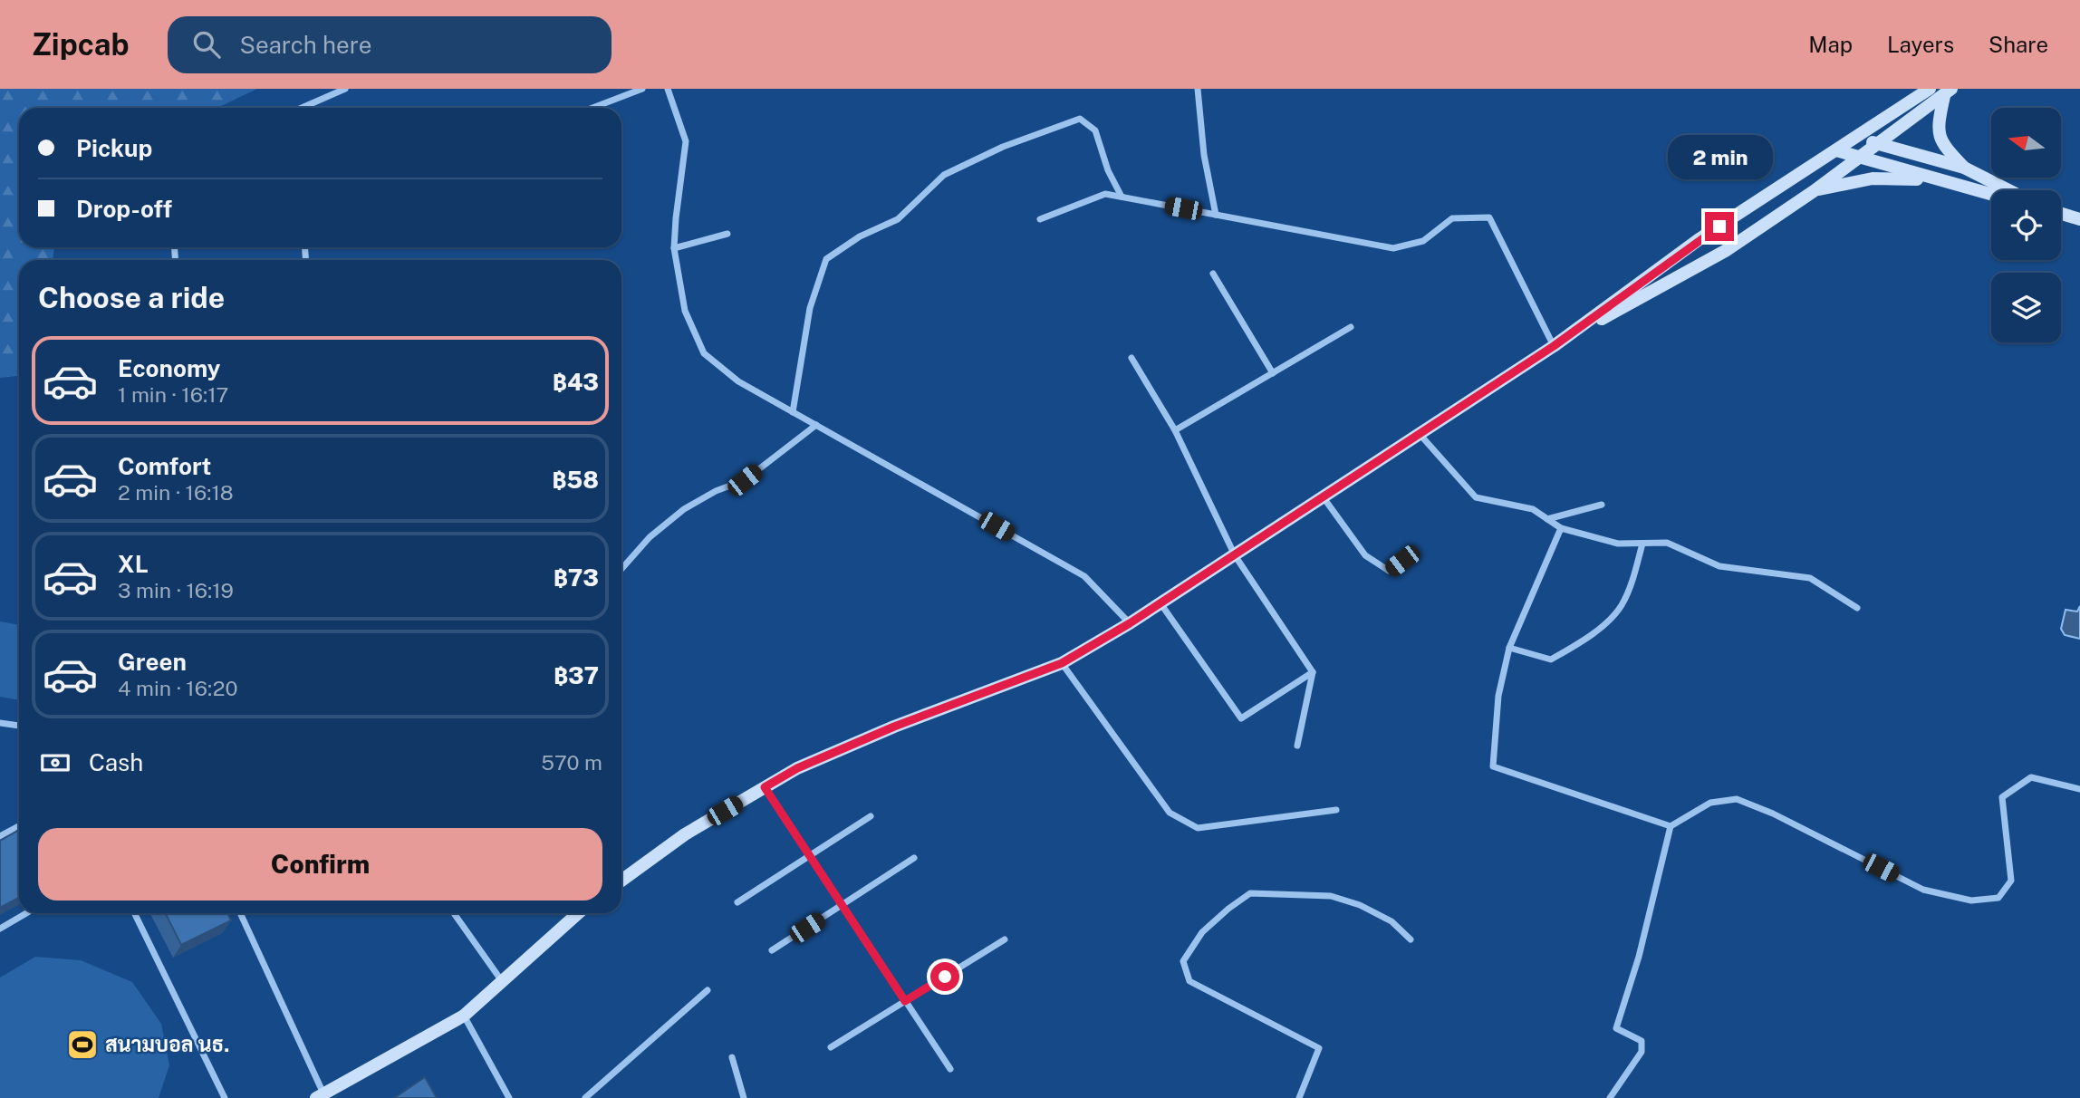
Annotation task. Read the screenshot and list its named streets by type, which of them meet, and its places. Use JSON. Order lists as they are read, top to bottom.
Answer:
{
  "places": {
    "sports": ["สนามบอล นธ."]
  },
  "north": "left",
  "page": {
    "header": "Zipcab",
    "search": "Search here",
    "nav": ["Map", "Layers", "Share"],
    "banner": ["Pickup", "Drop-off"],
    "bubble": "2 min",
    "heading": "Choose a ride",
    "list": [
      {
        "name": "Economy",
        "note": "1 min · 16:17",
        "value": "฿43"
      },
      {
        "name": "Comfort",
        "note": "2 min · 16:18",
        "value": "฿58"
      },
      {
        "name": "XL",
        "note": "3 min · 16:19",
        "value": "฿73"
      },
      {
        "name": "Green",
        "note": "4 min · 16:20",
        "value": "฿37"
      }
    ],
    "pay": ["Cash", "570 m"],
    "buttons": "Confirm"
  }
}
